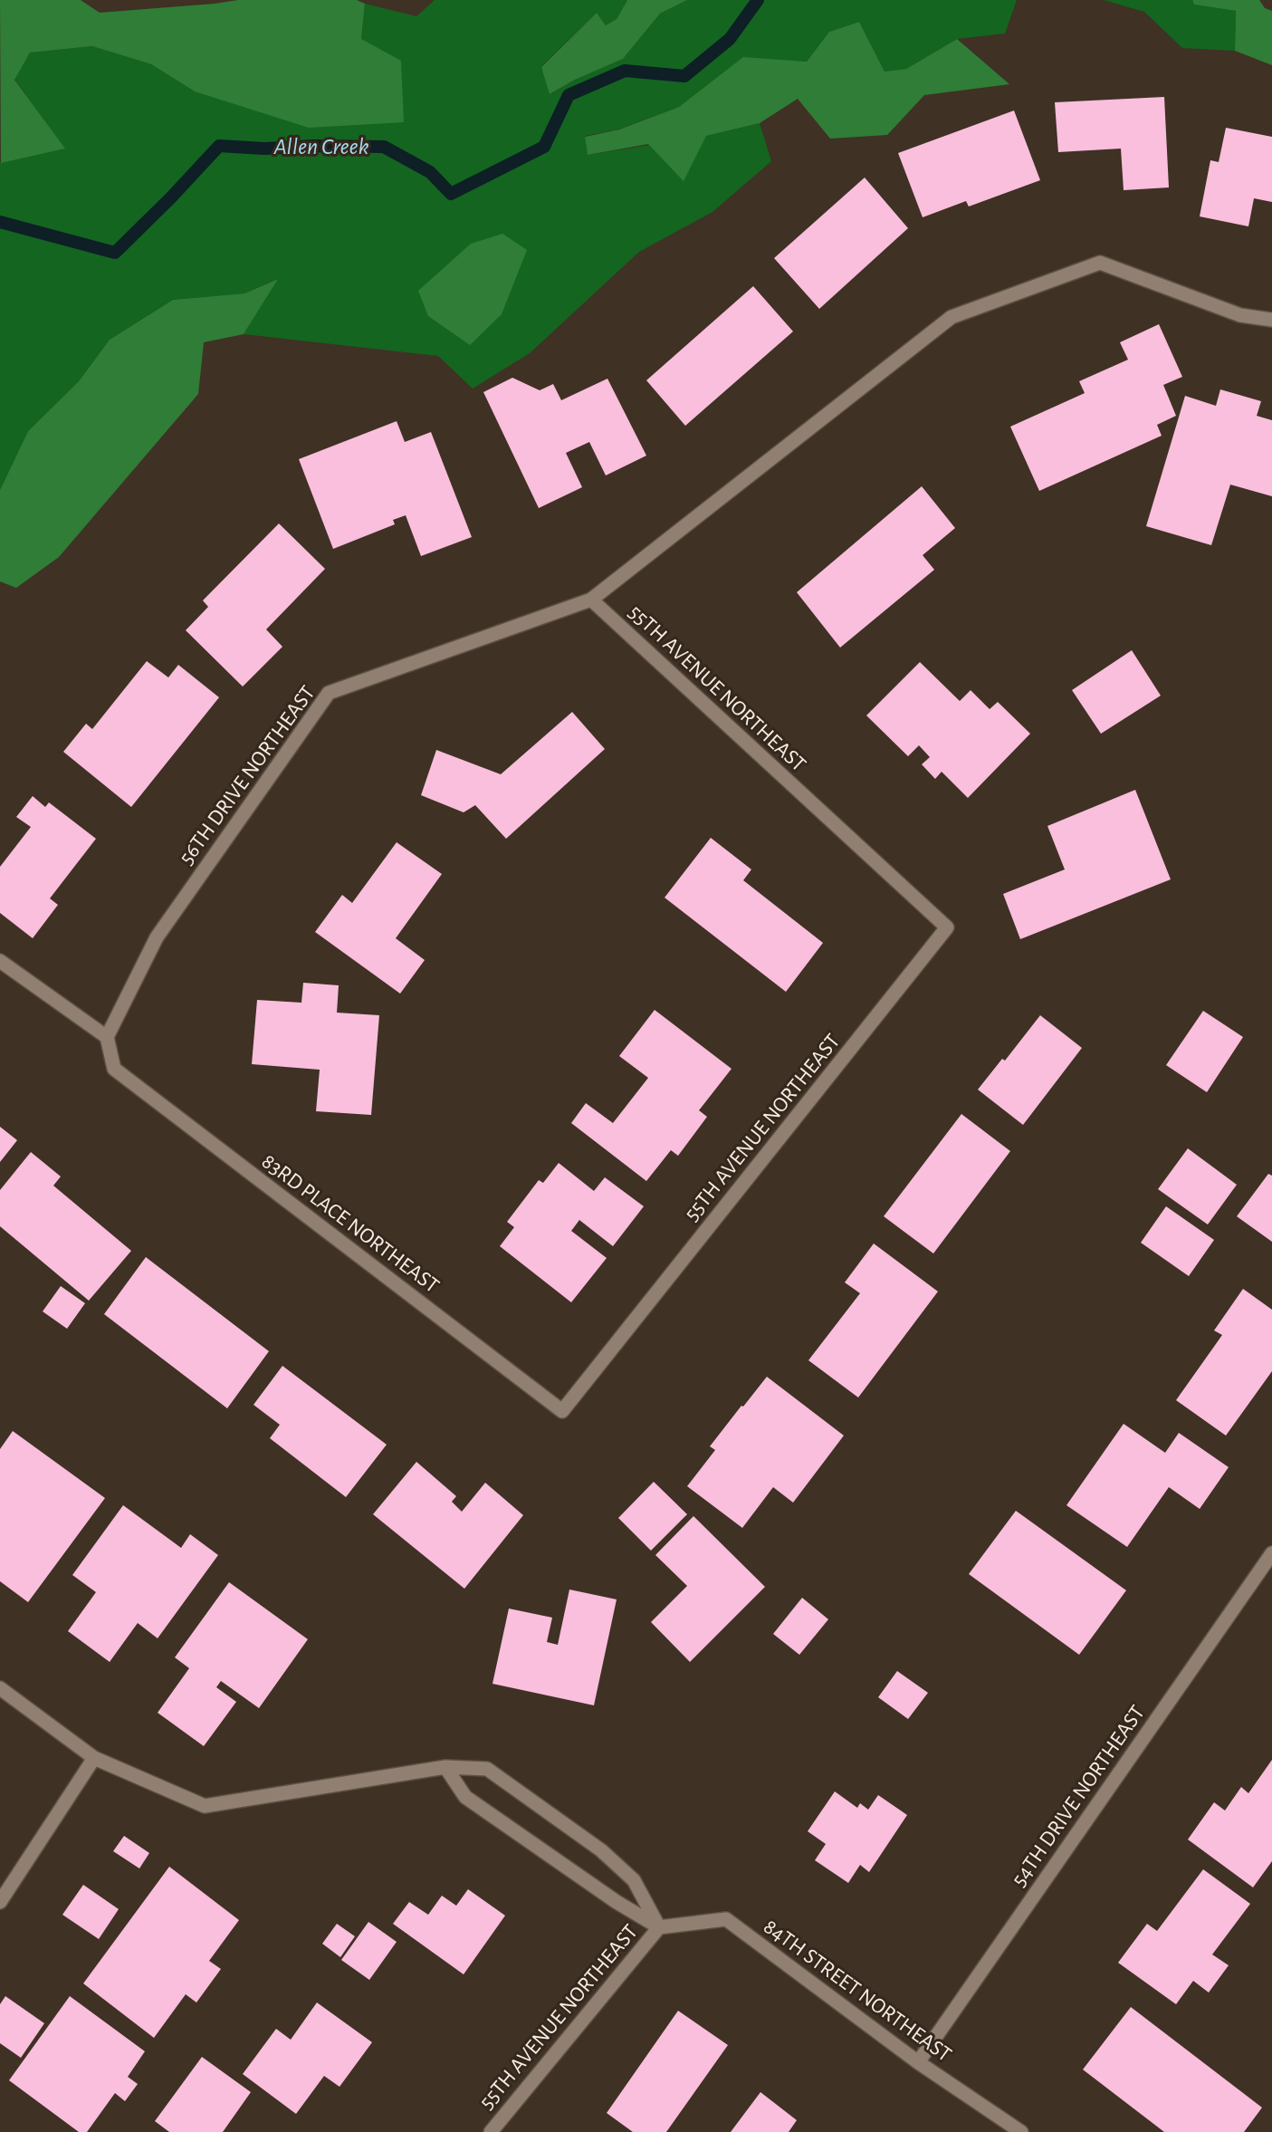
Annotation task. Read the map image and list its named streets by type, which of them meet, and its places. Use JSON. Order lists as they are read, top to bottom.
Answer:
{
  "streets": {
    "street": [
      "55TH AVENUE NORTHEAST",
      "56TH DRIVE NORTHEAST",
      "83RD PLACE NORTHEAST",
      "54TH DRIVE NORTHEAST",
      "84TH STREET NORTHEAST"
    ]
  },
  "crossings": [
    ["55TH AVENUE NORTHEAST", "56TH DRIVE NORTHEAST"],
    ["55TH AVENUE NORTHEAST", "83RD PLACE NORTHEAST"],
    ["55TH AVENUE NORTHEAST", "84TH STREET NORTHEAST"],
    ["56TH DRIVE NORTHEAST", "83RD PLACE NORTHEAST"],
    ["54TH DRIVE NORTHEAST", "84TH STREET NORTHEAST"]
  ],
  "water": ["Allen Creek"]
}
